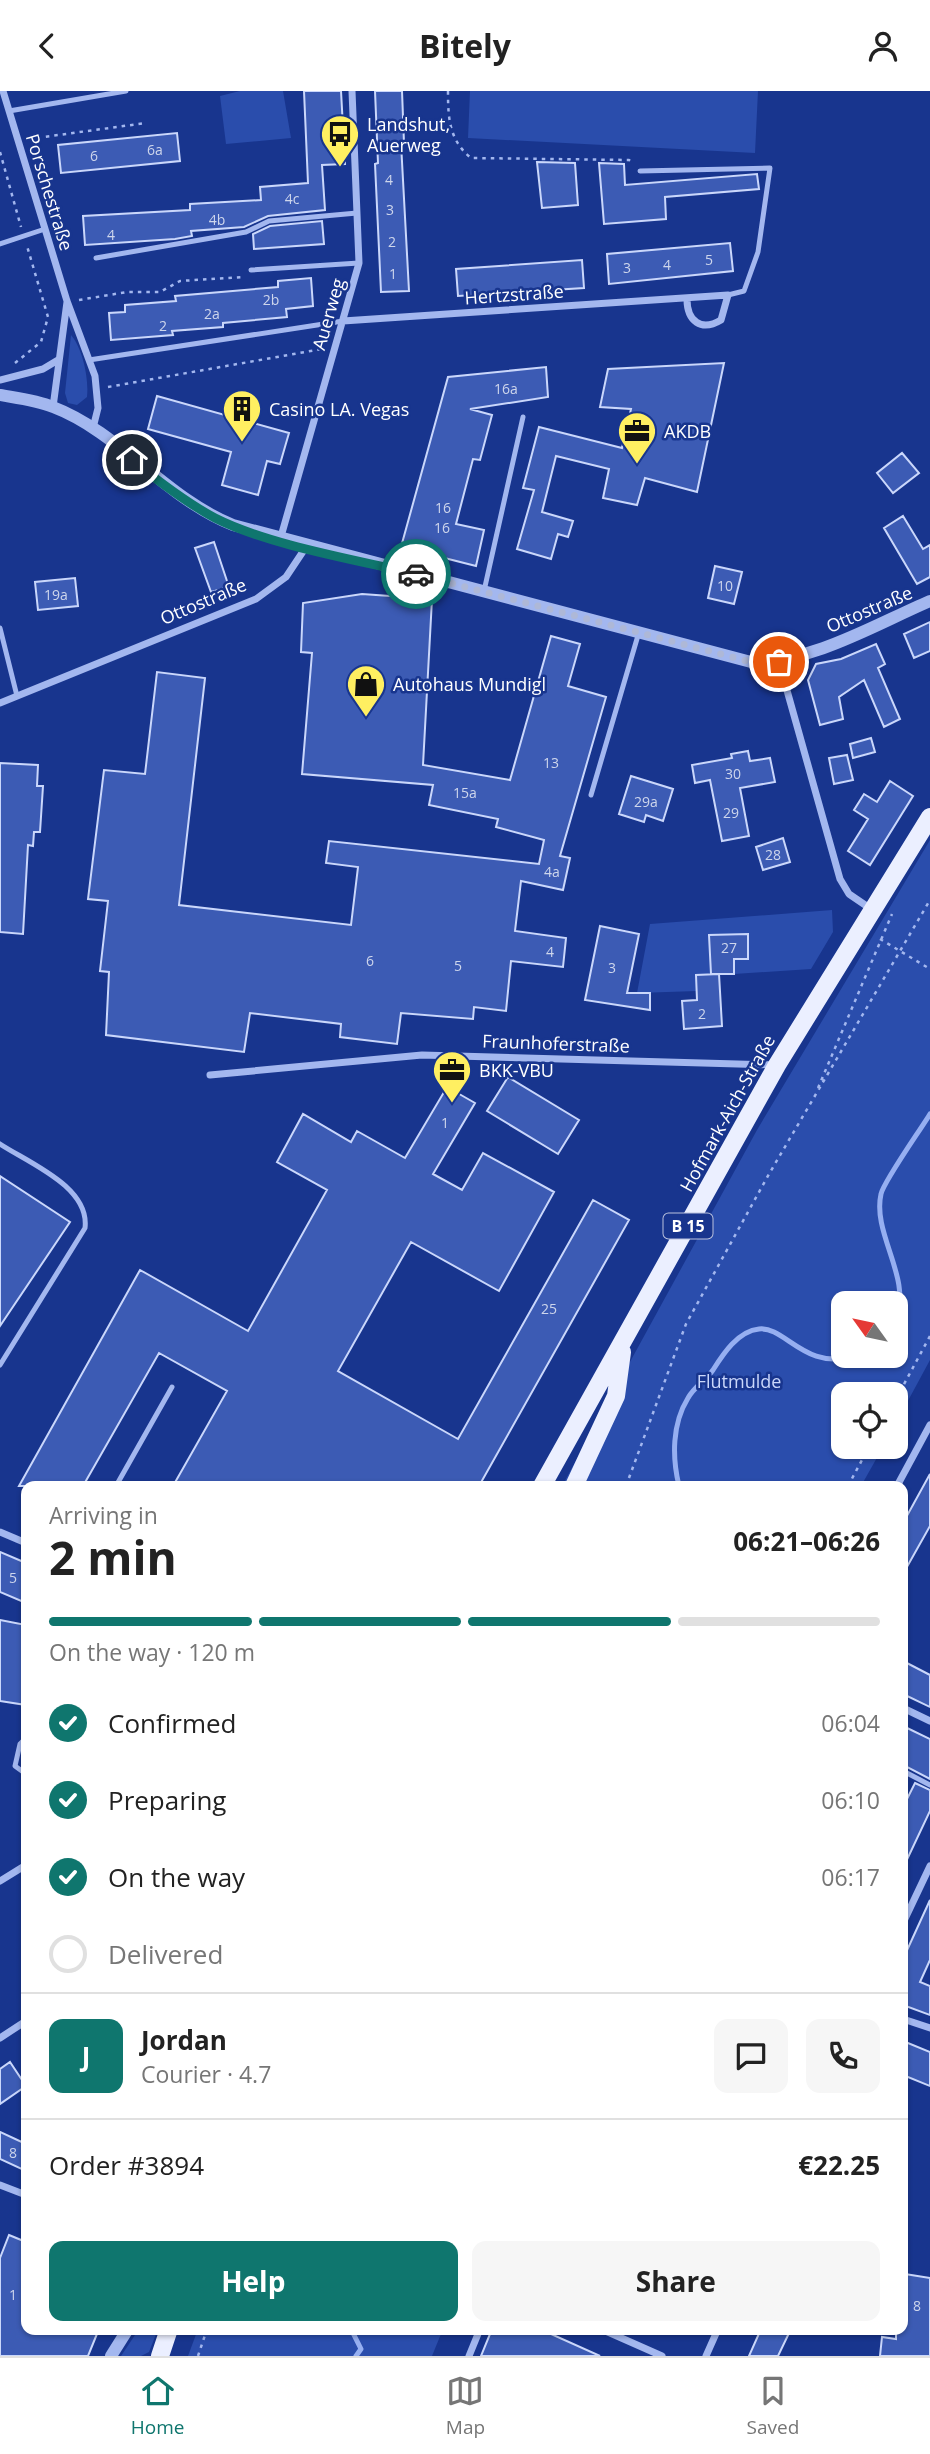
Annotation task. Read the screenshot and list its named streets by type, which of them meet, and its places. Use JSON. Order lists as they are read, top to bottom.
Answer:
{
  "streets": {
    "main road": ["Hofmark-Aich-Straße", "B 15"],
    "street": [
      "Porschestraße",
      "Hertzstraße",
      "Auerweg",
      "Ottostraße",
      "Fraunhoferstraße"
    ]
  },
  "crossings": [
    ["Hertzstraße", "Auerweg"],
    ["Fraunhoferstraße", "Hofmark-Aich-Straße"]
  ],
  "parks": ["Flutmulde"],
  "places": {
    "bus stop": ["Landshut, Auerweg"],
    "building": ["Casino LA. Vegas"],
    "office": ["AKDB", "BKK-VBU"],
    "shop": ["Autohaus Mundigl"]
  },
  "house_numbers": [
    "6a",
    "6",
    "4",
    "4c",
    "3",
    "4b",
    "4",
    "2",
    "5",
    "4",
    "3",
    "1",
    "2b",
    "2a",
    "2",
    "16a",
    "16",
    "16",
    "10",
    "19a",
    "13",
    "30",
    "15a",
    "29a",
    "29",
    "28",
    "4a",
    "27",
    "4",
    "6",
    "5",
    "3",
    "2",
    "1",
    "25",
    "5",
    "8",
    "1",
    "8"
  ],
  "north": "top left",
  "page": {
    "header": "Bitely",
    "heading": ["2 min", "Arriving in", "06:21–06:26"],
    "panel": [
      "Jordan",
      "Courier · 4.7",
      "Order #3894",
      "€22.25"
    ],
    "bar": "On the way · 120 m",
    "list": [
      ["Confirmed", "06:04"],
      ["Preparing", "06:10"],
      ["On the way", "06:17"],
      "Delivered"
    ],
    "round": "J",
    "buttons": ["Help", "Share"],
    "tabs": ["Home", "Map", "Saved"]
  }
}
